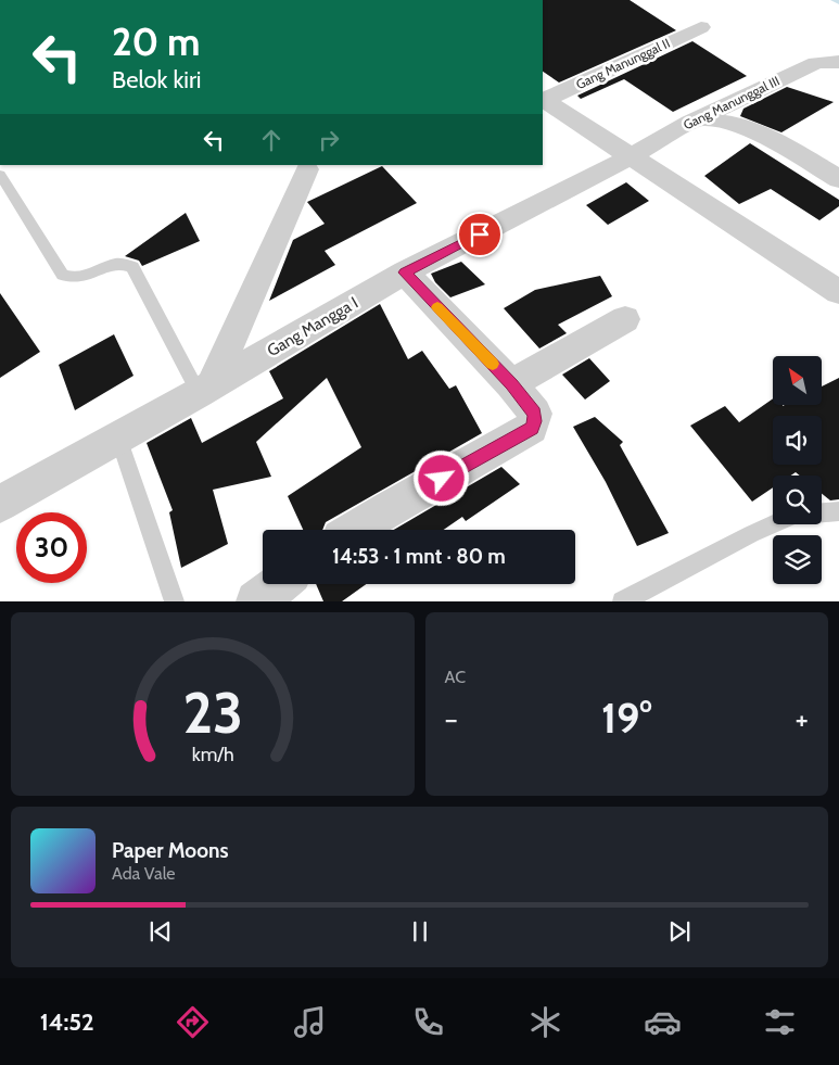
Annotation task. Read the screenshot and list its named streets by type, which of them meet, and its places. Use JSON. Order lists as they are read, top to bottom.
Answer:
{
  "streets": {
    "street": ["Gang Manunggal II", "Gang Manunggal III", "Gang Mangga I"]
  },
  "crossings": [
    ["Gang Manunggal III", "Gang Mangga I"]
  ],
  "north": "top left",
  "page": {
    "turn": ["20 m", "Belok kiri"],
    "limit": "30",
    "trip": "14:53 · 1 mnt · 80 m",
    "tile": "AC",
    "heat": ["−", "19°", "+"],
    "song": ["Paper Moons", "Ada Vale"],
    "tabs": "14:52",
    "gauge": ["23", "km/h"]
  }
}
